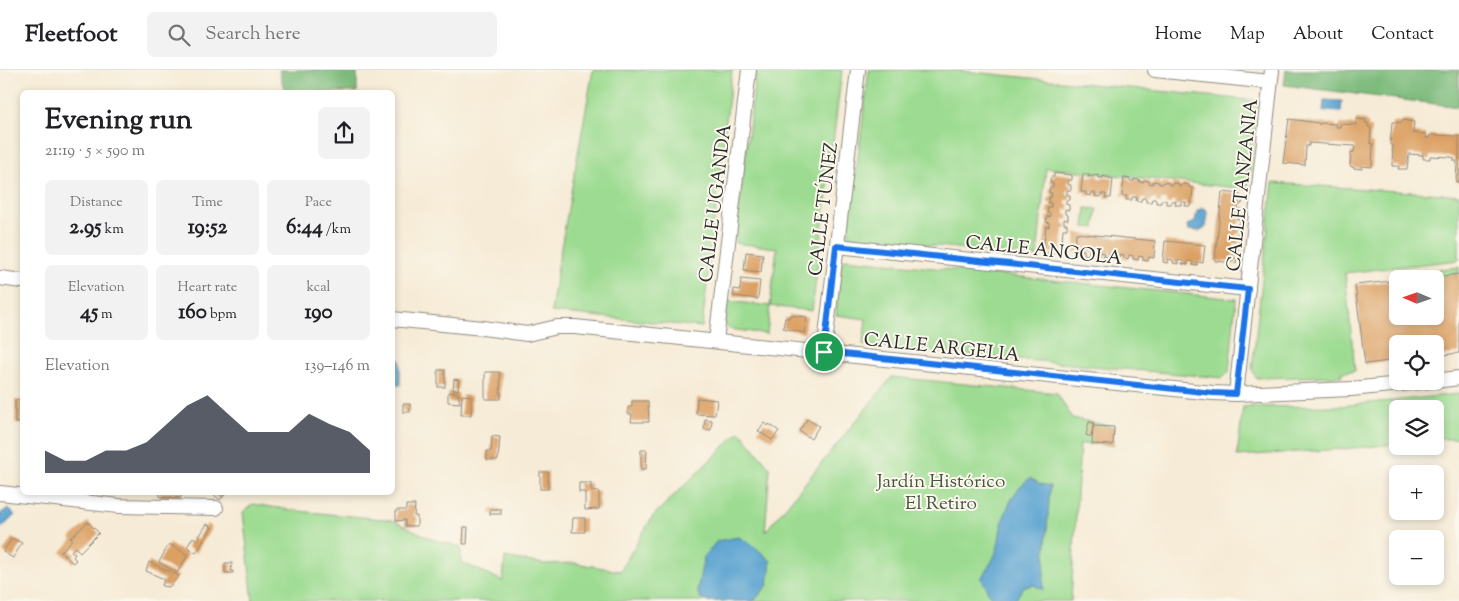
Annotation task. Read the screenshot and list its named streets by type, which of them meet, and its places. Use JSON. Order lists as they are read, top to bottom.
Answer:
{
  "streets": {
    "street": [
      "CALLE TANZANIA",
      "CALLE UGANDA",
      "CALLE TÚNEZ",
      "CALLE ANGOLA",
      "CALLE ARGELIA"
    ]
  },
  "crossings": [
    ["CALLE TANZANIA", "CALLE ANGOLA"],
    ["CALLE TANZANIA", "CALLE ARGELIA"],
    ["CALLE UGANDA", "CALLE ARGELIA"],
    ["CALLE TÚNEZ", "CALLE ANGOLA"],
    ["CALLE TÚNEZ", "CALLE ARGELIA"]
  ],
  "parks": ["Jardín Histórico El Retiro"],
  "north": "left",
  "page": {
    "header": "Fleetfoot",
    "search": "Search here",
    "nav": [
      "Home",
      "Map",
      "About",
      "Contact"
    ],
    "heading": ["Evening run", "21:19 · 5 × 590 m"],
    "stats": [
      ["Distance", "2.95 km"],
      ["Time", "19:52"],
      ["Pace", "6:44 /km"],
      ["Elevation", "45 m"],
      ["Heart rate", "160 bpm"],
      ["kcal", "190"]
    ],
    "map_buttons": ["+", "−"],
    "chart": ["Elevation", "139–146 m"]
  }
}
